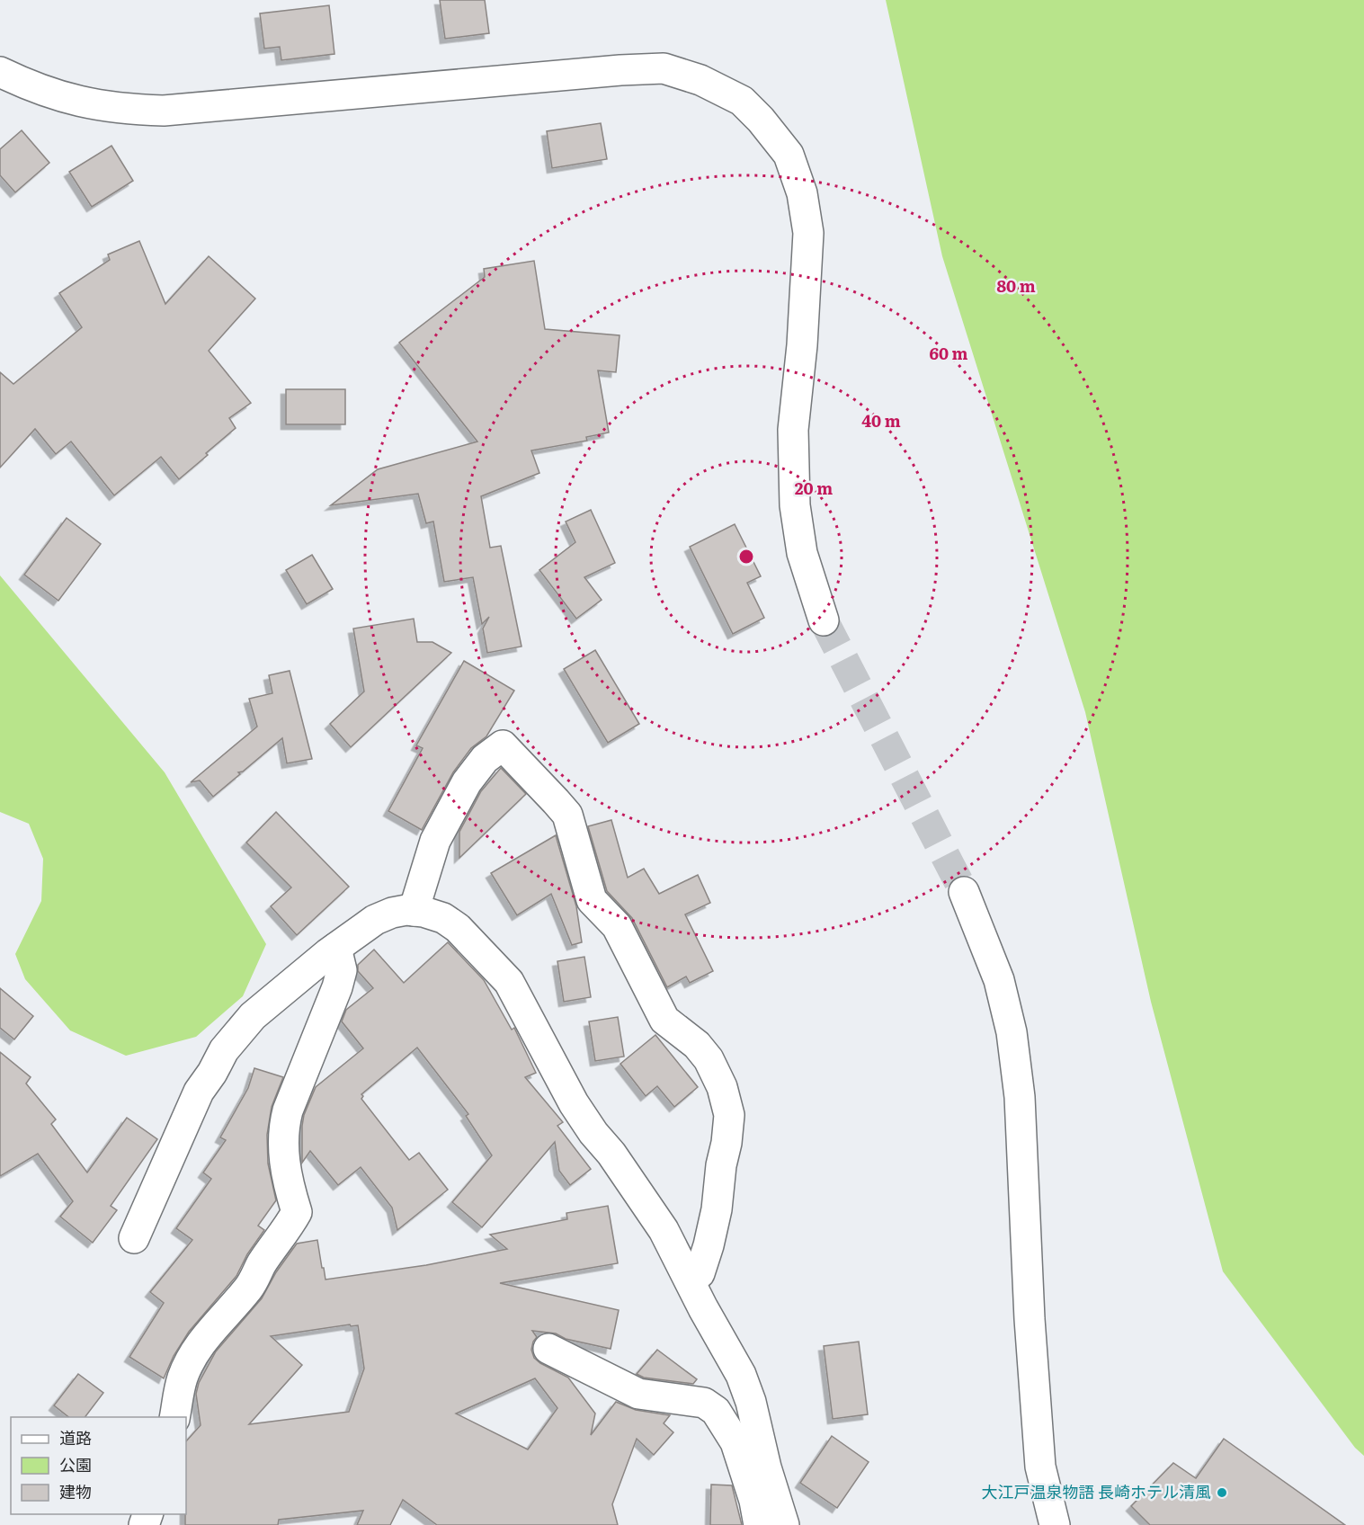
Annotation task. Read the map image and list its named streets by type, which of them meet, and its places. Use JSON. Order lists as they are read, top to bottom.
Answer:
{
  "places": ["大江戸温泉物語 長崎ホテル清風"],
  "legend": ["道路", "公園", "建物"],
  "rings": [
    "80 m",
    "60 m",
    "40 m",
    "20 m"
  ]
}
